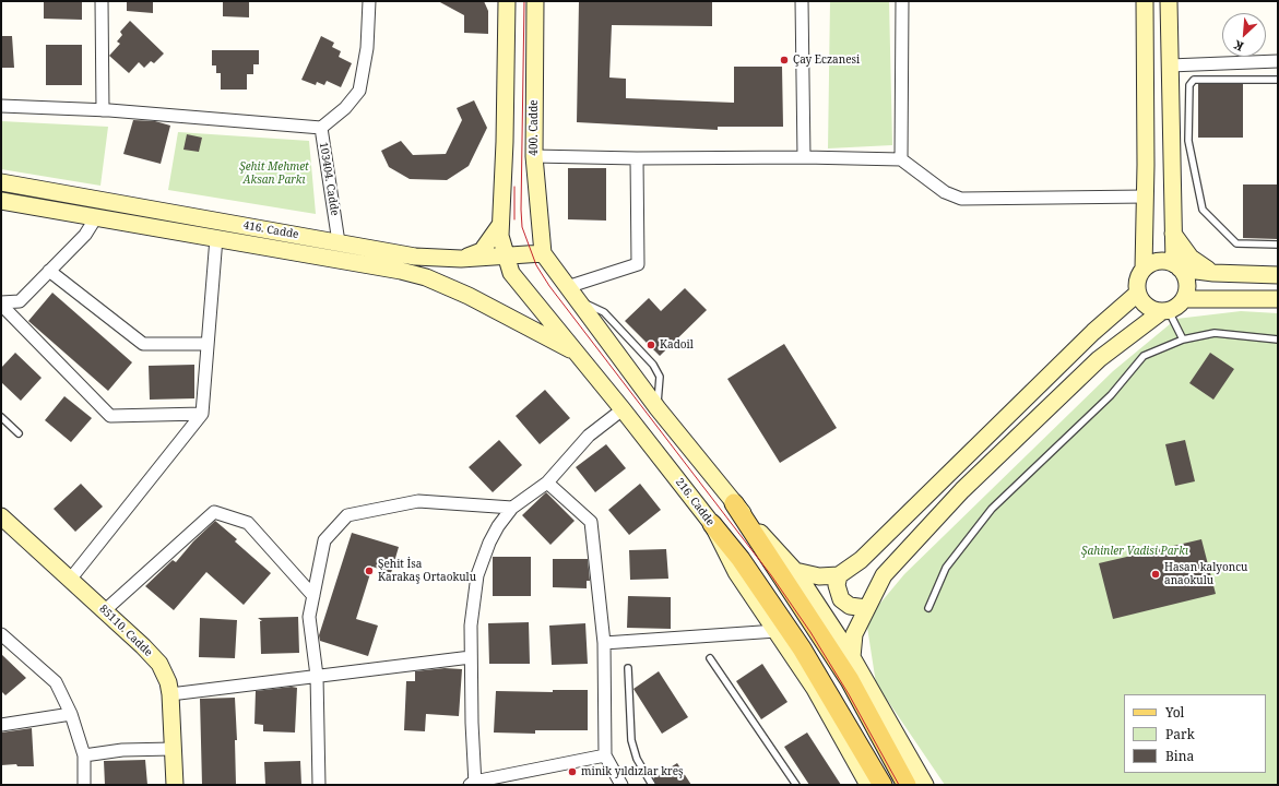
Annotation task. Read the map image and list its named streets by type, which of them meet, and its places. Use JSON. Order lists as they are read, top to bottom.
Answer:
{
  "streets": {
    "main road": [
      "400. Cadde",
      "416. Cadde",
      "216. Cadde",
      "85110. Cadde"
    ],
    "street": ["103404. Cadde"]
  },
  "crossings": [
    ["400. Cadde", "416. Cadde"],
    ["103404. Cadde", "416. Cadde"],
    ["416. Cadde", "216. Cadde"]
  ],
  "parks": ["Şehit Mehmet Aksan Parkı", "Şahinler Vadisi Parkı"],
  "places": [
    "Çay Eczanesi",
    "Kadoil",
    "Şehit İsa Karakaş Ortaokulu",
    "Hasan kalyoncu anaokulu",
    "minik yıldızlar kreş"
  ],
  "legend": ["Yol", "Park", "Bina"],
  "north": "bottom left"
}
